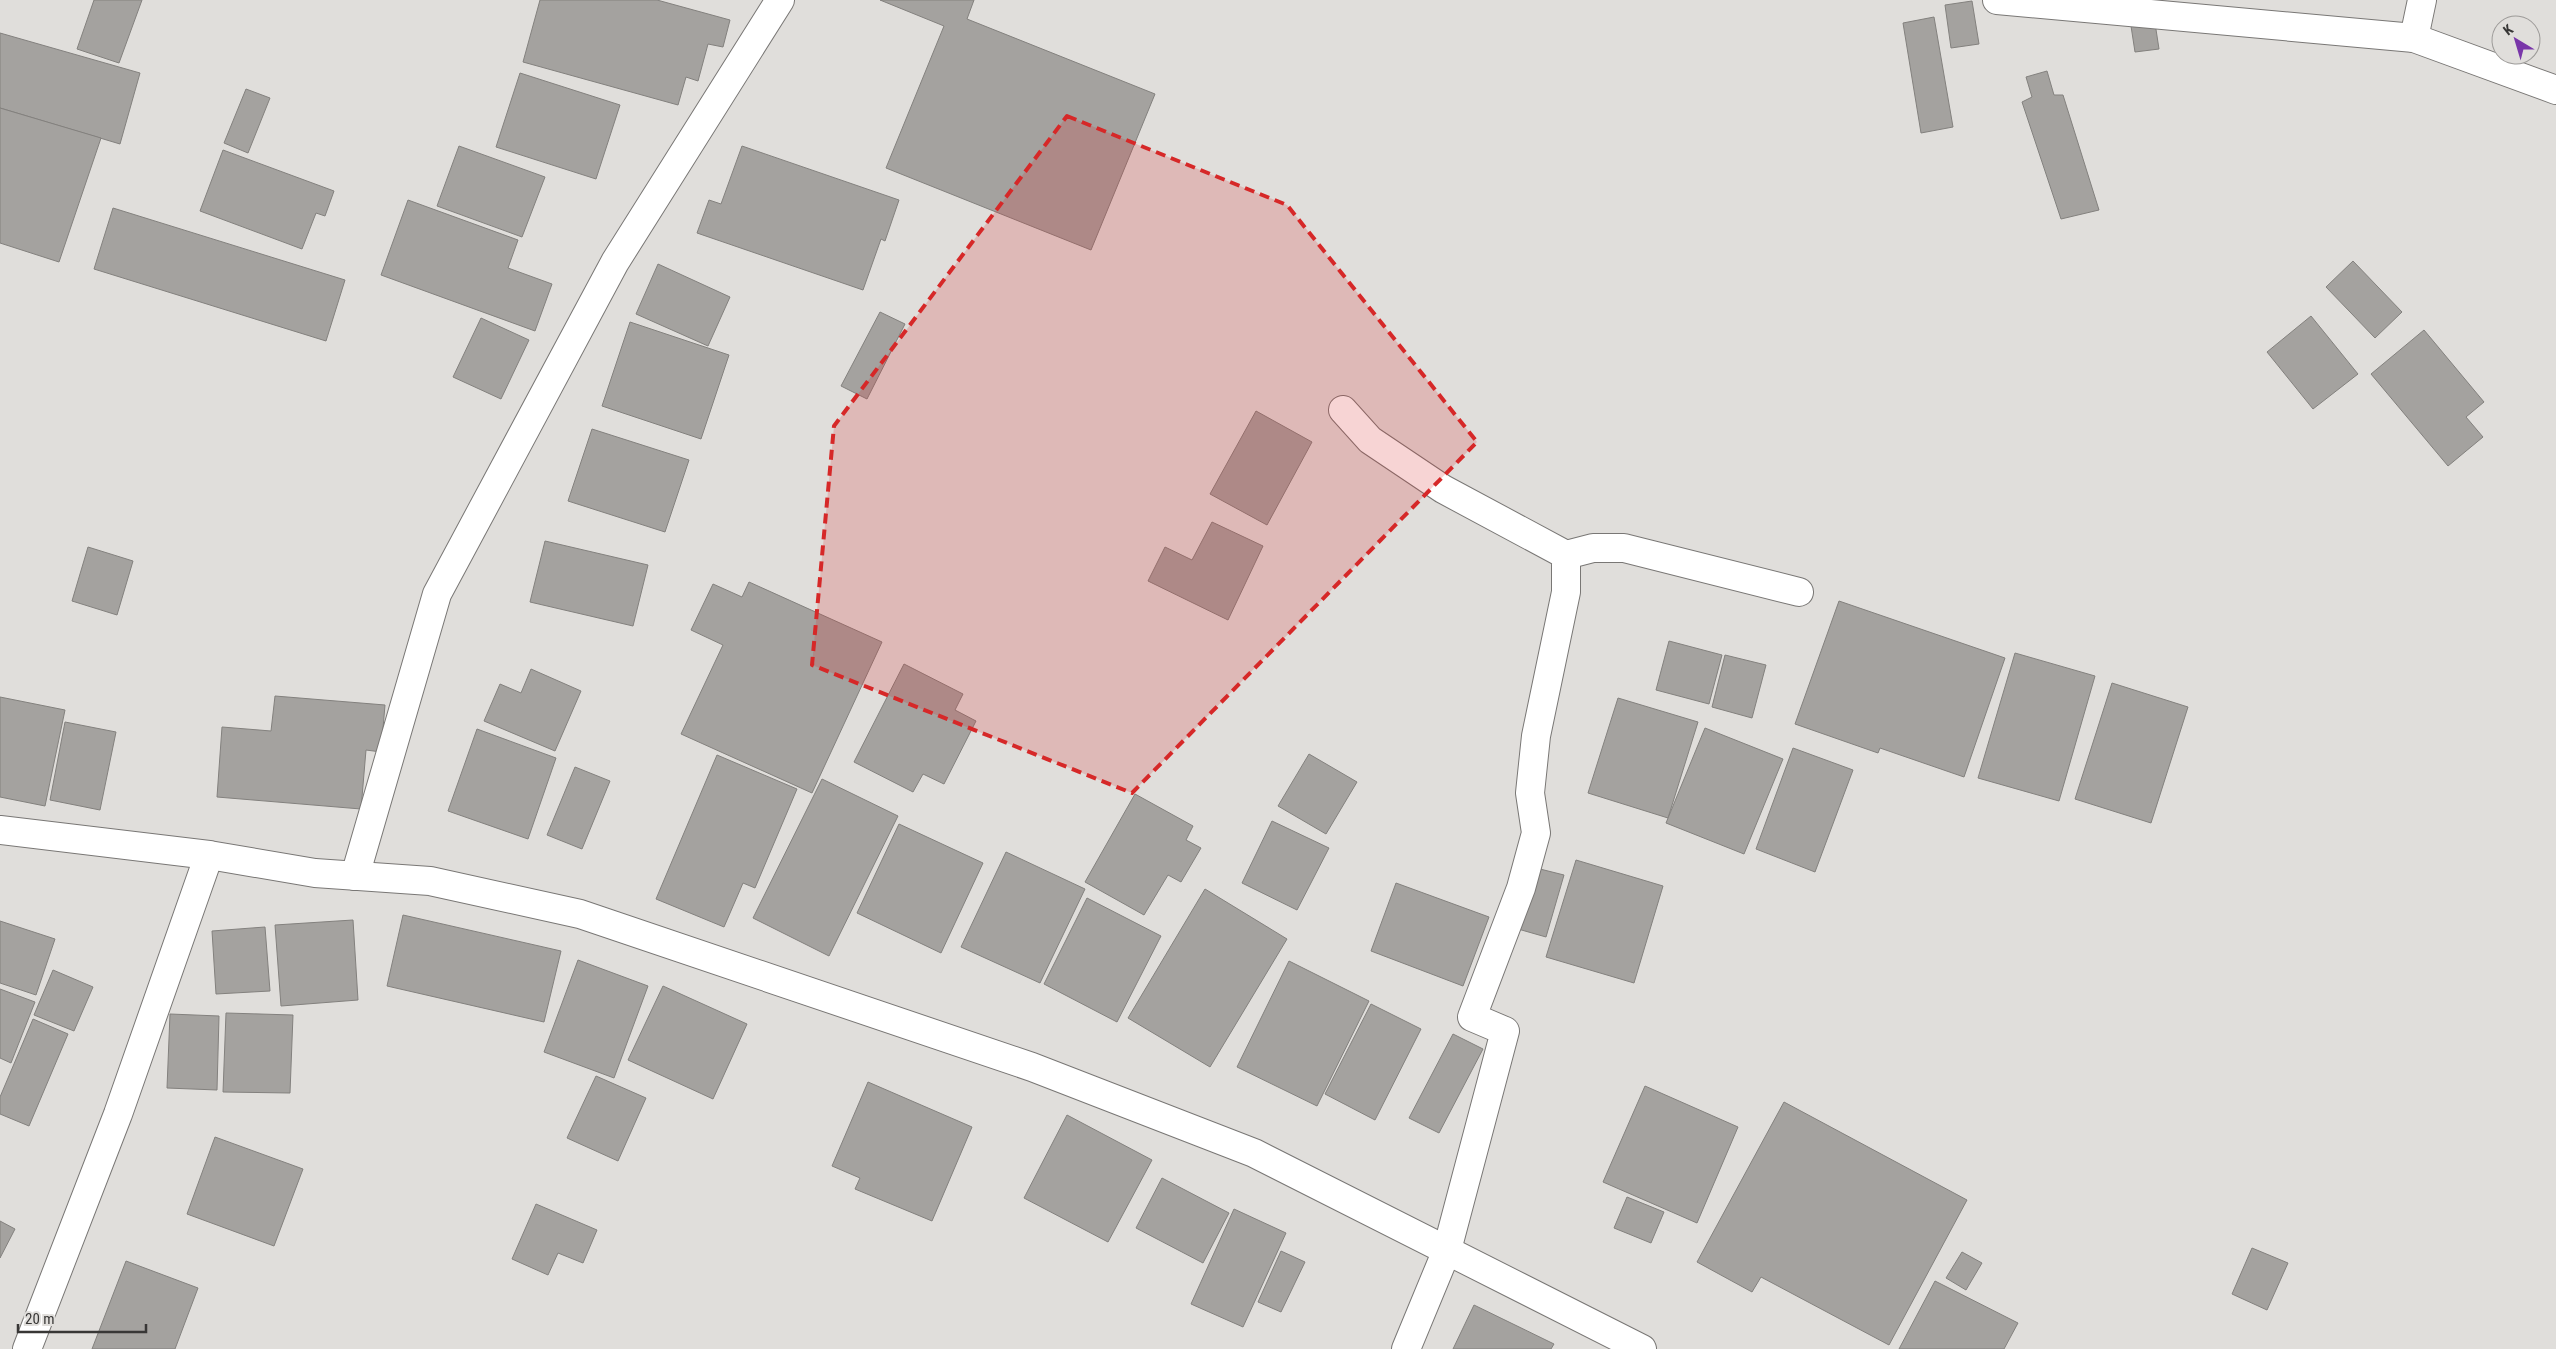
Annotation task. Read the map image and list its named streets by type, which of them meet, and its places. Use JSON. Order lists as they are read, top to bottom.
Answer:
{
  "scale_bar": "20 m",
  "north": "top left"
}
